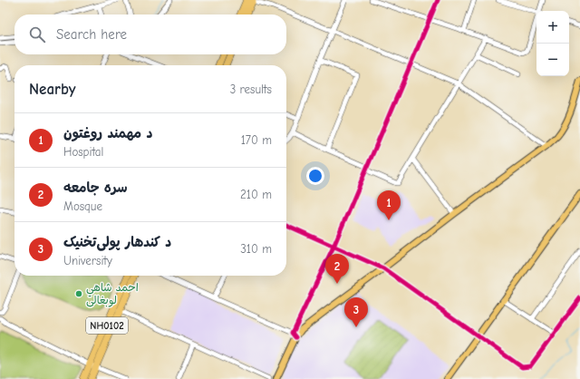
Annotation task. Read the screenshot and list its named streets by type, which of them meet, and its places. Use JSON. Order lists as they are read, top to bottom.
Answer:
{
  "streets": {
    "highway": ["NH0102"]
  },
  "places": ["احمد شاهي لوبغالی"],
  "page": {
    "map_buttons": ["+", "−"],
    "search": "Search here",
    "heading": ["Nearby", "3 results"],
    "list": [
      {
        "mark": "1",
        "name": "د مهمند روغتون",
        "note": "Hospital",
        "value": "170 m"
      },
      {
        "mark": "2",
        "name": "سره جامعه",
        "note": "Mosque",
        "value": "210 m"
      },
      {
        "mark": "3",
        "name": "د کندهار پولی‌تخنیک",
        "note": "University",
        "value": "310 m"
      }
    ],
    "pins": ["1", "2", "3"]
  }
}
